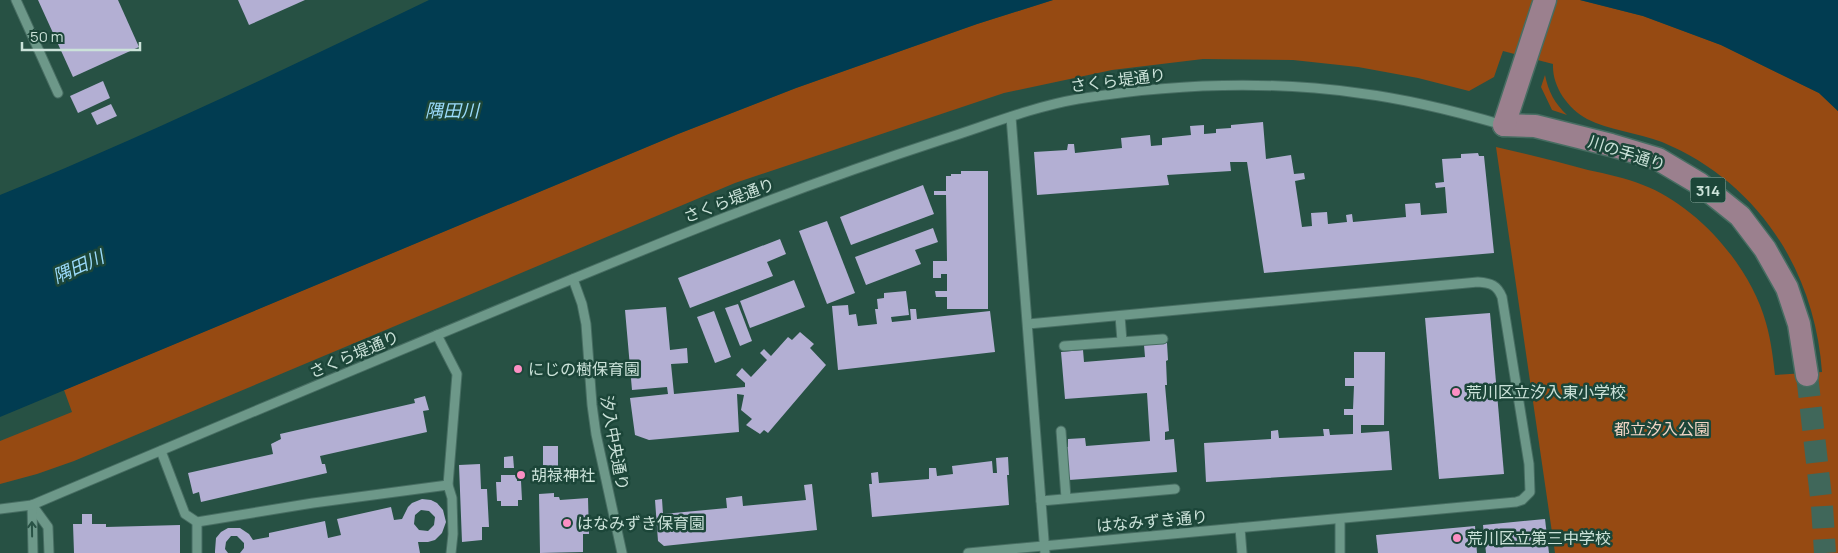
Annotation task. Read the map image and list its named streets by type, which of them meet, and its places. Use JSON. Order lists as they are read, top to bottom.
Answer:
{
  "streets": {
    "main road": ["川の手通り", "314"],
    "street": ["さくら堤通り", "汐入中央通り", "はなみずき通り"]
  },
  "crossings": [
    ["さくら堤通り", "川の手通り"],
    ["さくら堤通り", "汐入中央通り"]
  ],
  "water": ["隅田川"],
  "parks": ["都立汐入公園"],
  "places": [
    "にじの樹保育園",
    "荒川区立汐入東小学校",
    "胡禄神社",
    "はなみずき保育園",
    "荒川区立第三中学校"
  ],
  "scale_bar": "50 m"
}
